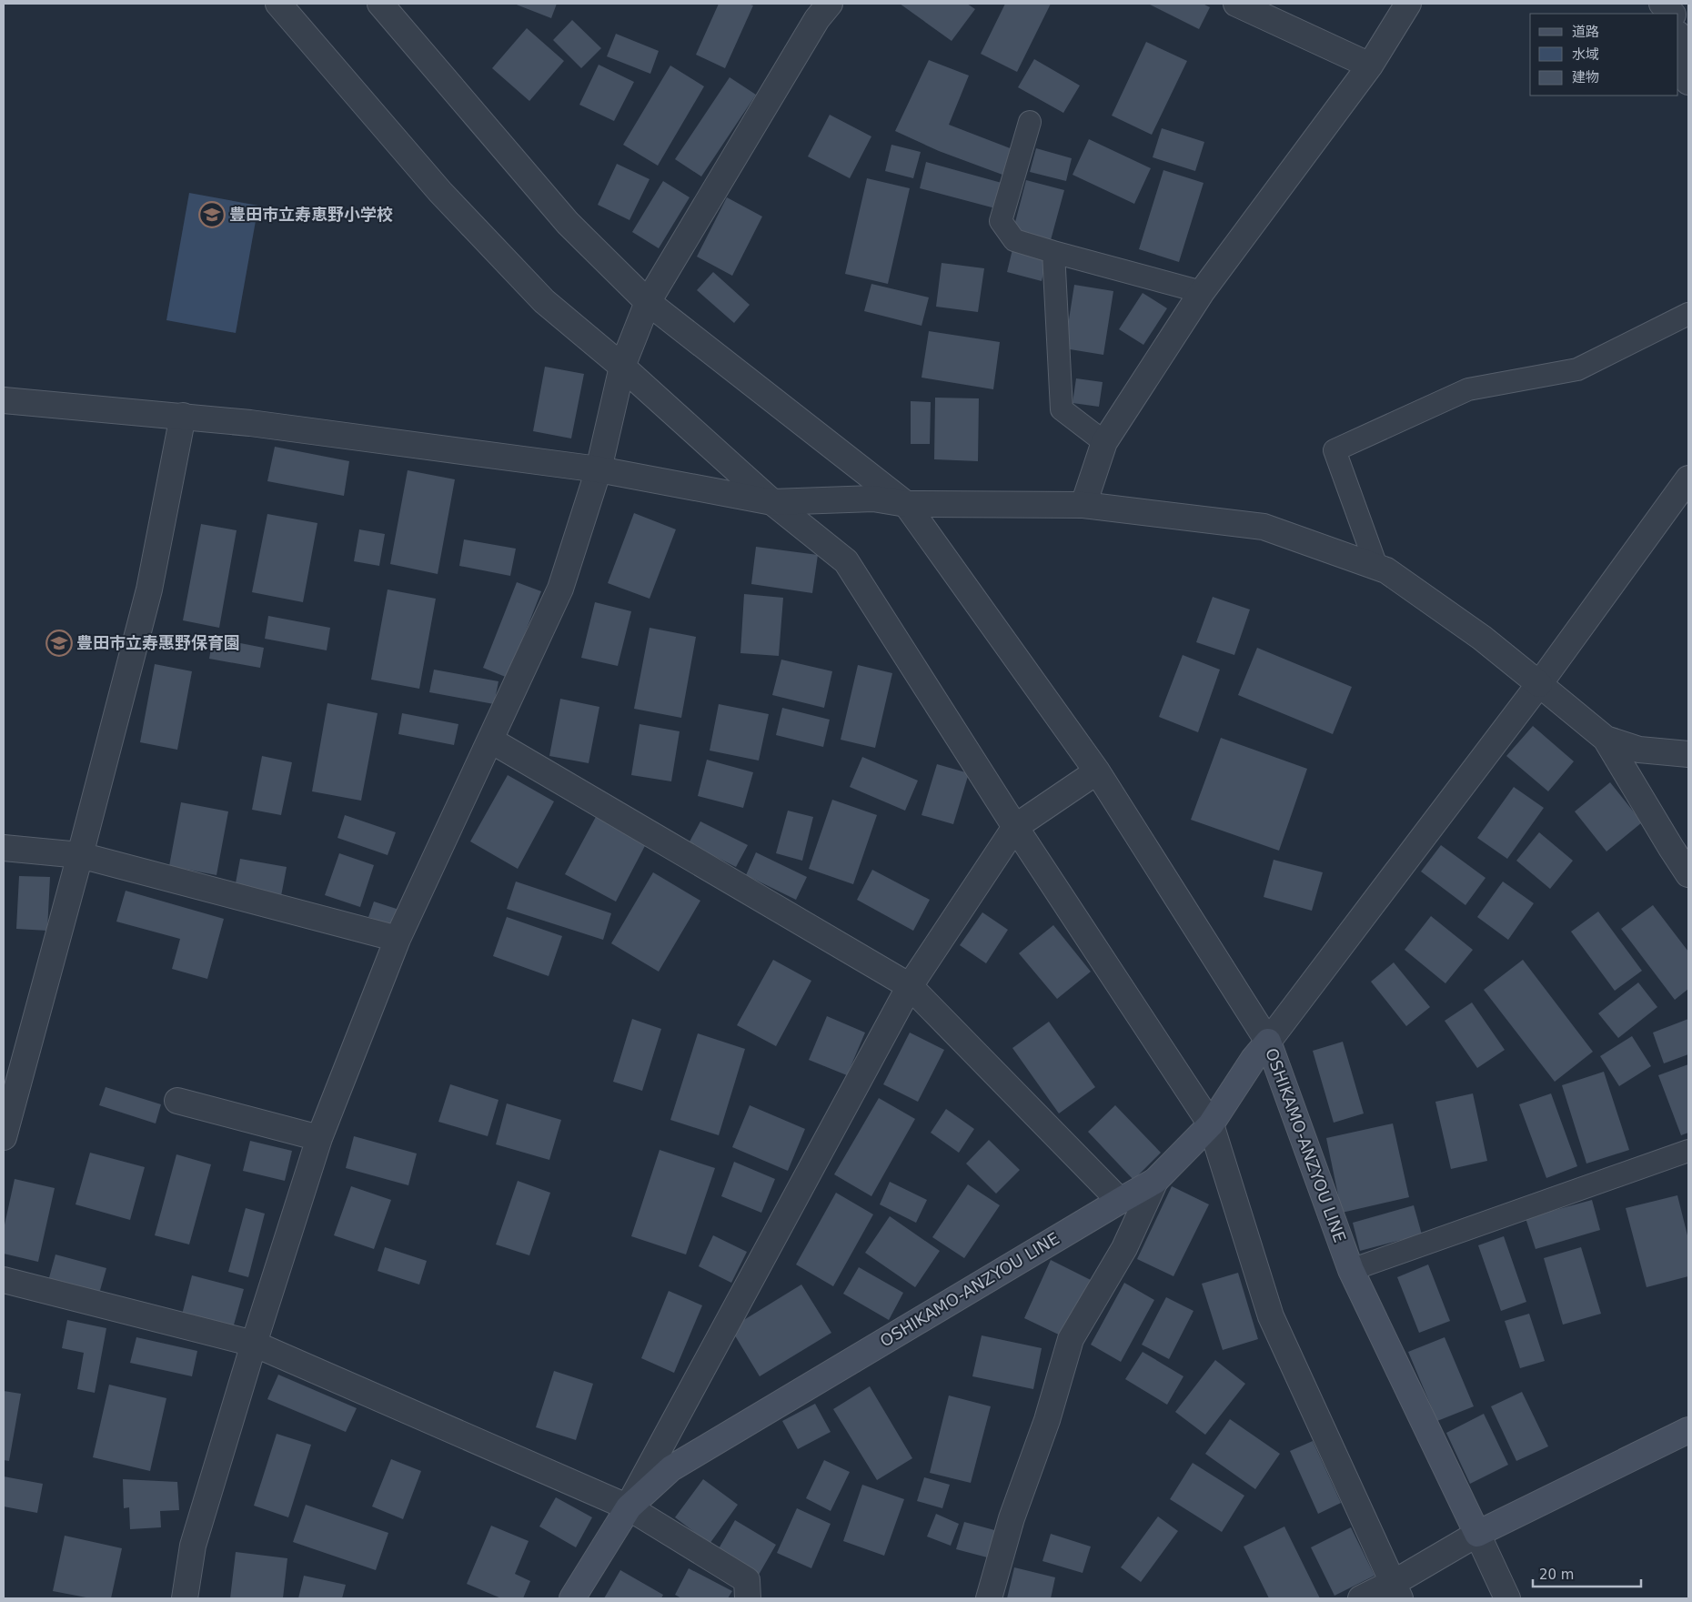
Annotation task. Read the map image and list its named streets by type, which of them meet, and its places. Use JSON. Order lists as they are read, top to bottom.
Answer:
{
  "streets": {
    "main road": ["OSHIKAMO-ANZYOU LINE"]
  },
  "places": {
    "school or university": ["豊田市立寿恵野小学校", "豊田市立寿惠野保育園"]
  },
  "legend": ["道路", "水域", "建物"],
  "scale_bar": "20 m"
}
